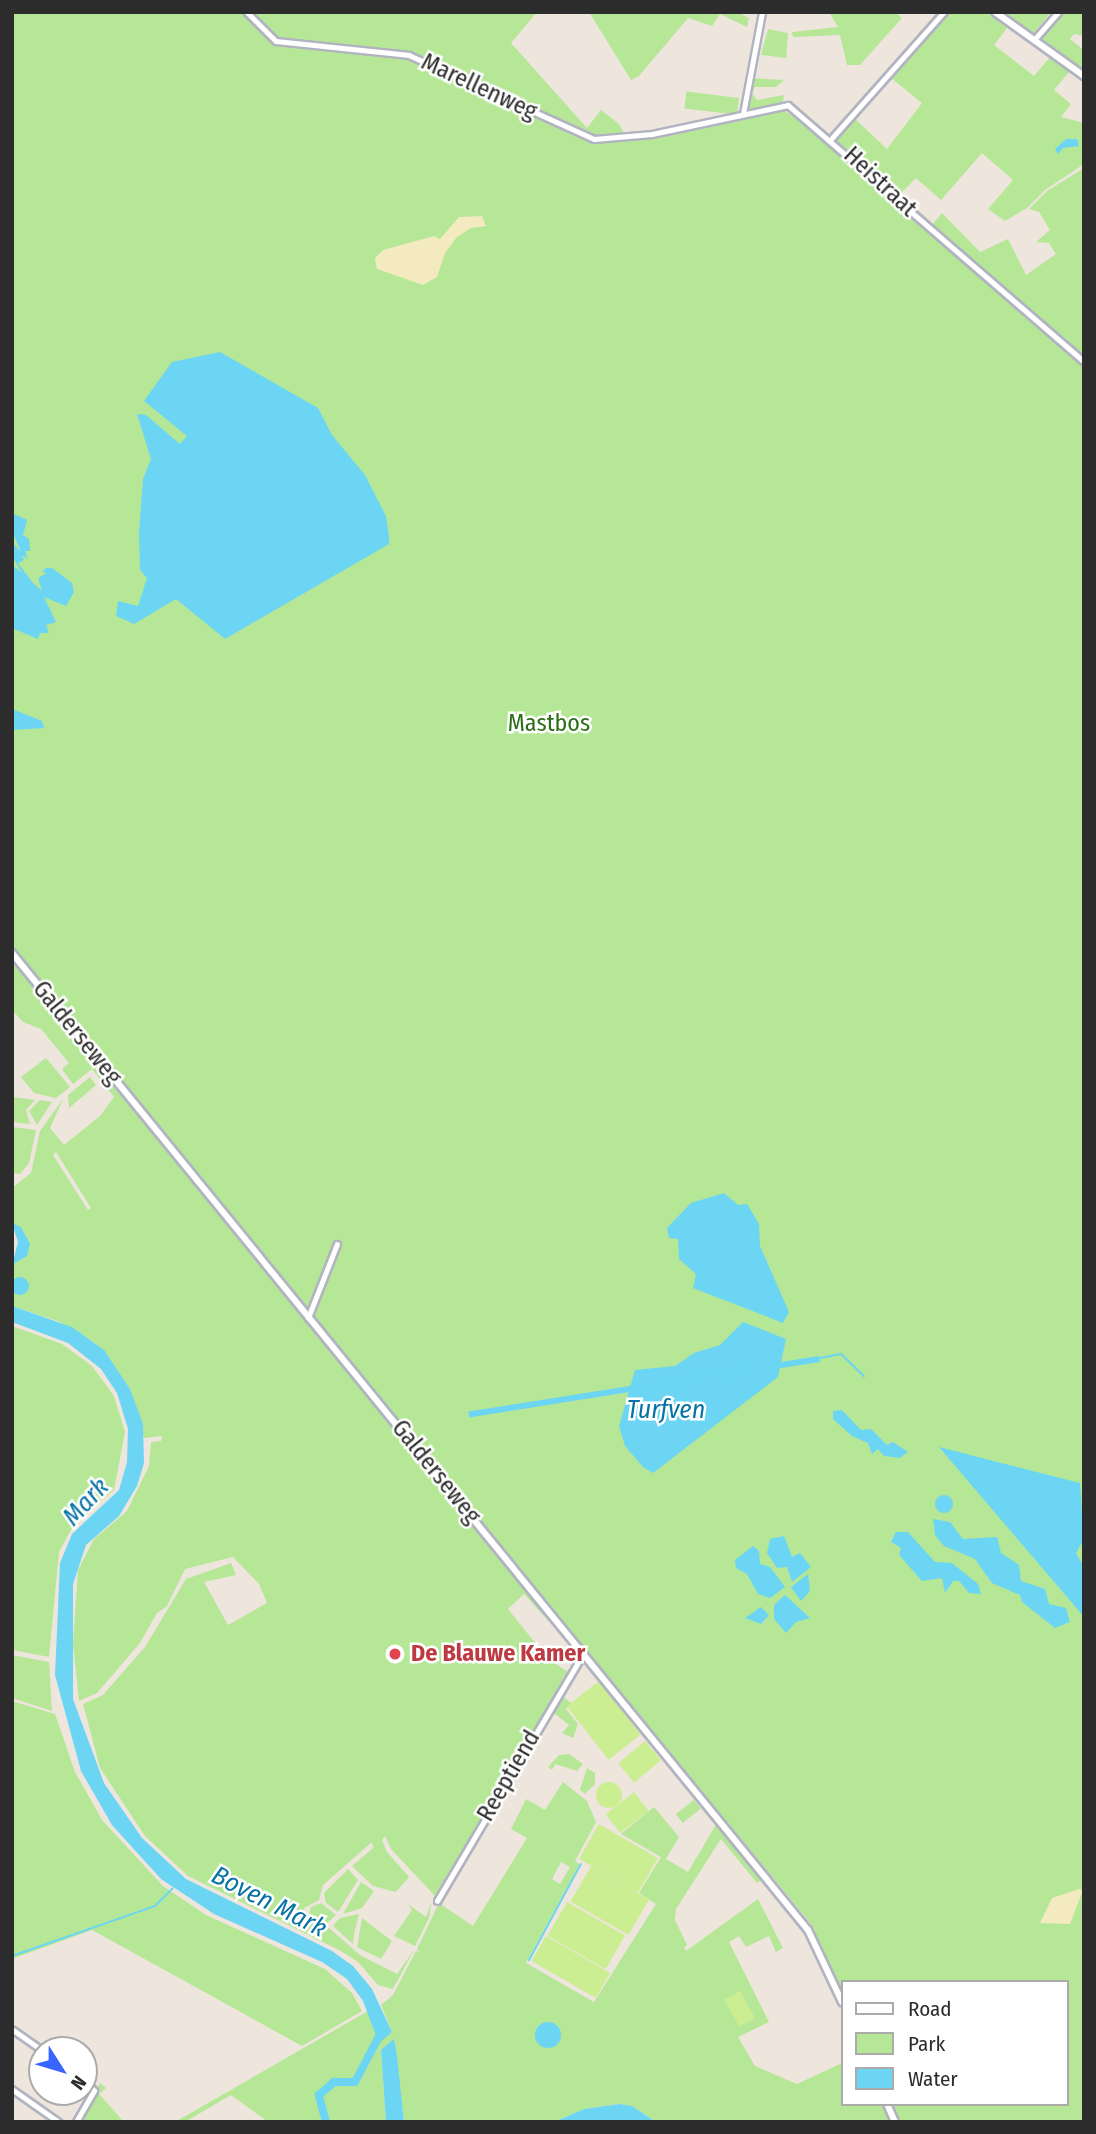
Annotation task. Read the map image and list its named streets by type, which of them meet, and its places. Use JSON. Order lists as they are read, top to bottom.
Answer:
{
  "streets": {
    "street": [
      "Marellenweg",
      "Heistraat",
      "Galderseweg",
      "Reeptiend"
    ]
  },
  "crossings": [
    ["Marellenweg", "Heistraat"],
    ["Galderseweg", "Reeptiend"]
  ],
  "water": ["Turfven", "Mark", "Boven Mark"],
  "parks": ["Mastbos"],
  "places": ["De Blauwe Kamer"],
  "legend": ["Road", "Park", "Water"],
  "north": "bottom right"
}
